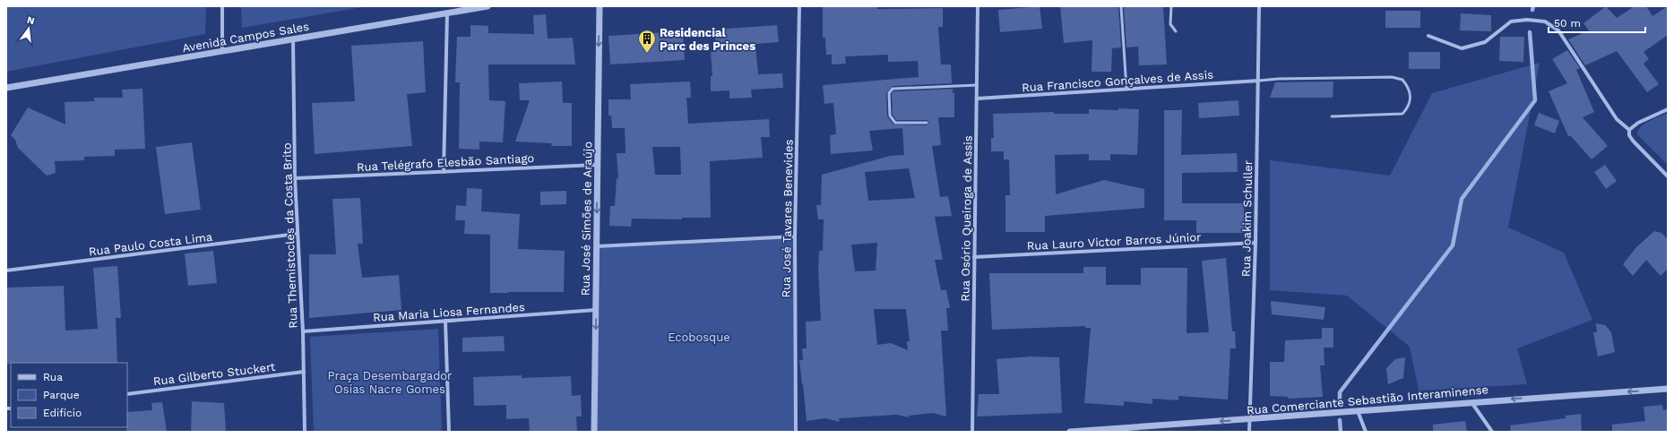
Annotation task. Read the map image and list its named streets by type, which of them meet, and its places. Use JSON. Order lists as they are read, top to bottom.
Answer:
{
  "streets": {
    "street": [
      "Avenida Campos Sales",
      "Rua Francisco Gonçalves de Assis",
      "Rua Telégrafo Elesbão Santiago",
      "Rua José Simões de Araújo",
      "Rua José Tavares Benevides",
      "Rua Osório Queiroga de Assis",
      "Rua Joakim Schuller",
      "Rua Themístocles da Costa Brito",
      "Rua Lauro Victor Barros Júnior",
      "Rua Paulo Costa Lima",
      "Rua Maria Liosa Fernandes",
      "Rua Gilberto Stuckert",
      "Rua Comerciante Sebastião Interaminense"
    ]
  },
  "crossings": [
    ["Avenida Campos Sales", "Rua Themístocles da Costa Brito"],
    ["Rua Francisco Gonçalves de Assis", "Rua Osório Queiroga de Assis"],
    ["Rua Francisco Gonçalves de Assis", "Rua Joakim Schuller"],
    ["Rua Telégrafo Elesbão Santiago", "Rua José Simões de Araújo"],
    ["Rua Telégrafo Elesbão Santiago", "Rua Themístocles da Costa Brito"],
    ["Rua José Simões de Araújo", "Rua Maria Liosa Fernandes"],
    ["Rua Osório Queiroga de Assis", "Rua Lauro Victor Barros Júnior"],
    ["Rua Joakim Schuller", "Rua Lauro Victor Barros Júnior"],
    ["Rua Joakim Schuller", "Rua Comerciante Sebastião Interaminense"],
    ["Rua Themístocles da Costa Brito", "Rua Paulo Costa Lima"],
    ["Rua Themístocles da Costa Brito", "Rua Maria Liosa Fernandes"],
    ["Rua Themístocles da Costa Brito", "Rua Gilberto Stuckert"]
  ],
  "one_way": ["Rua José Simões de Araújo", "Rua Comerciante Sebastião Interaminense"],
  "parks": ["Ecobosque", "Praça Desembargador Osias Nacre Gomes"],
  "places": {
    "building": ["Residencial Parc des Princes"]
  },
  "legend": ["Rua", "Parque", "Edifício"],
  "scale_bar": "50 m",
  "north": "top"
}
